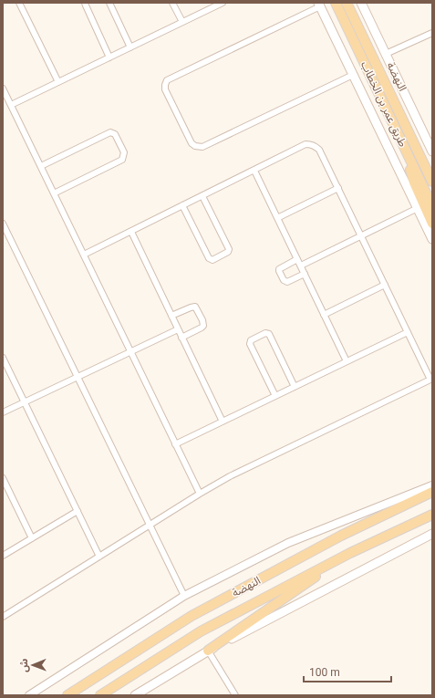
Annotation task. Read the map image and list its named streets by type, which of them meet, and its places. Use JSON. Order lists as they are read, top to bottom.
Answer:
{
  "streets": {
    "main road": ["النهضة", "طريق عمر بن الخطاب"]
  },
  "scale_bar": "100 m",
  "north": "left"
}
